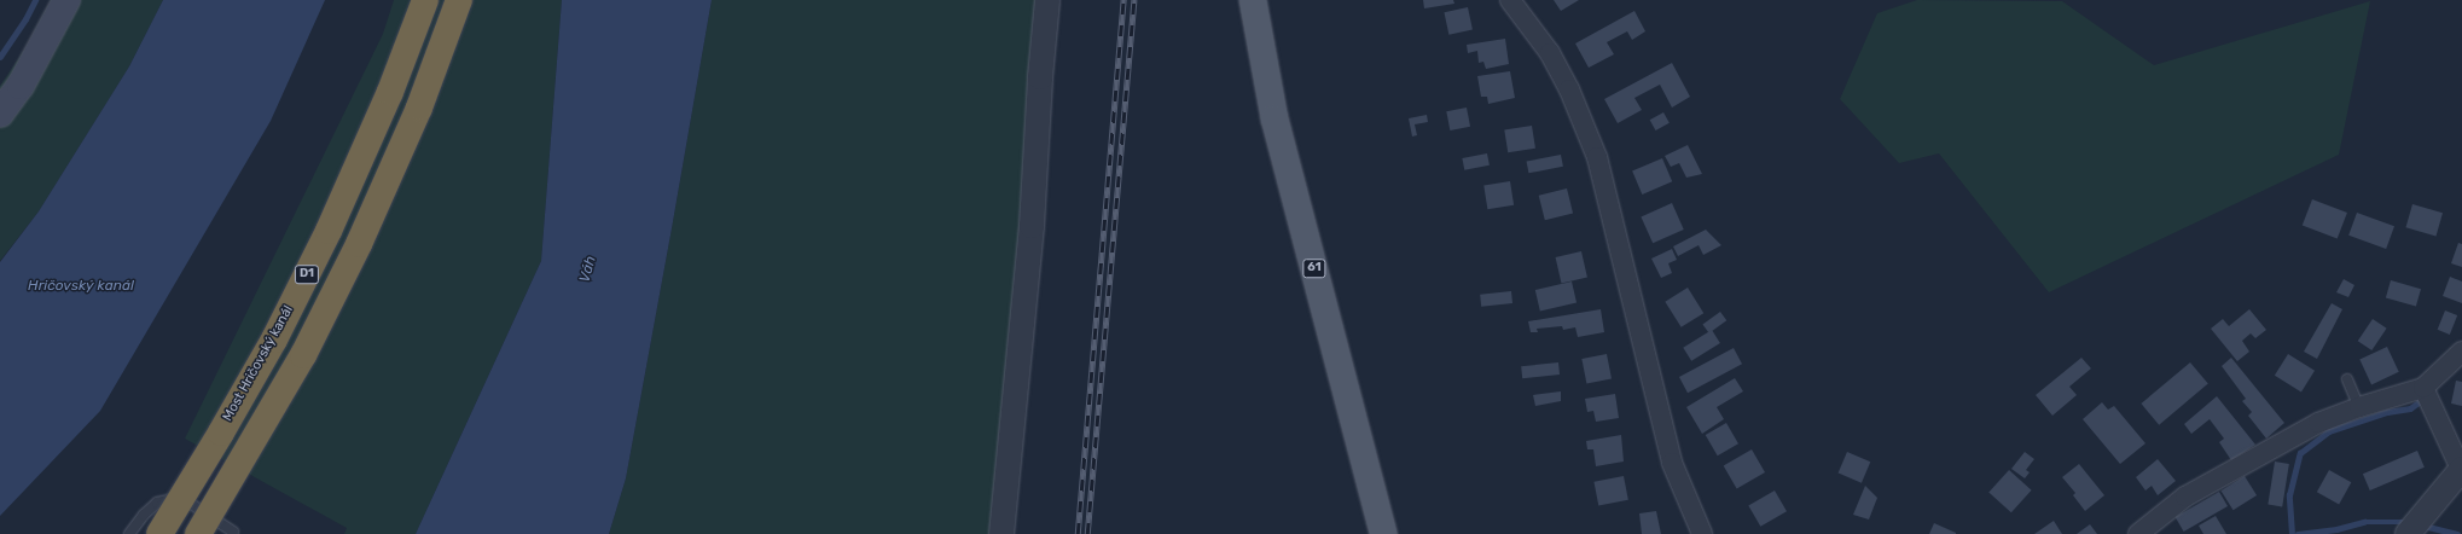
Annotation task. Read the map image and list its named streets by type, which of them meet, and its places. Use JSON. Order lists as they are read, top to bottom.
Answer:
{
  "streets": {
    "highway": ["D1", "Most Hričovský kanál"],
    "main road": ["61"]
  },
  "water": ["Váh", "Hričovský kanál"]
}
